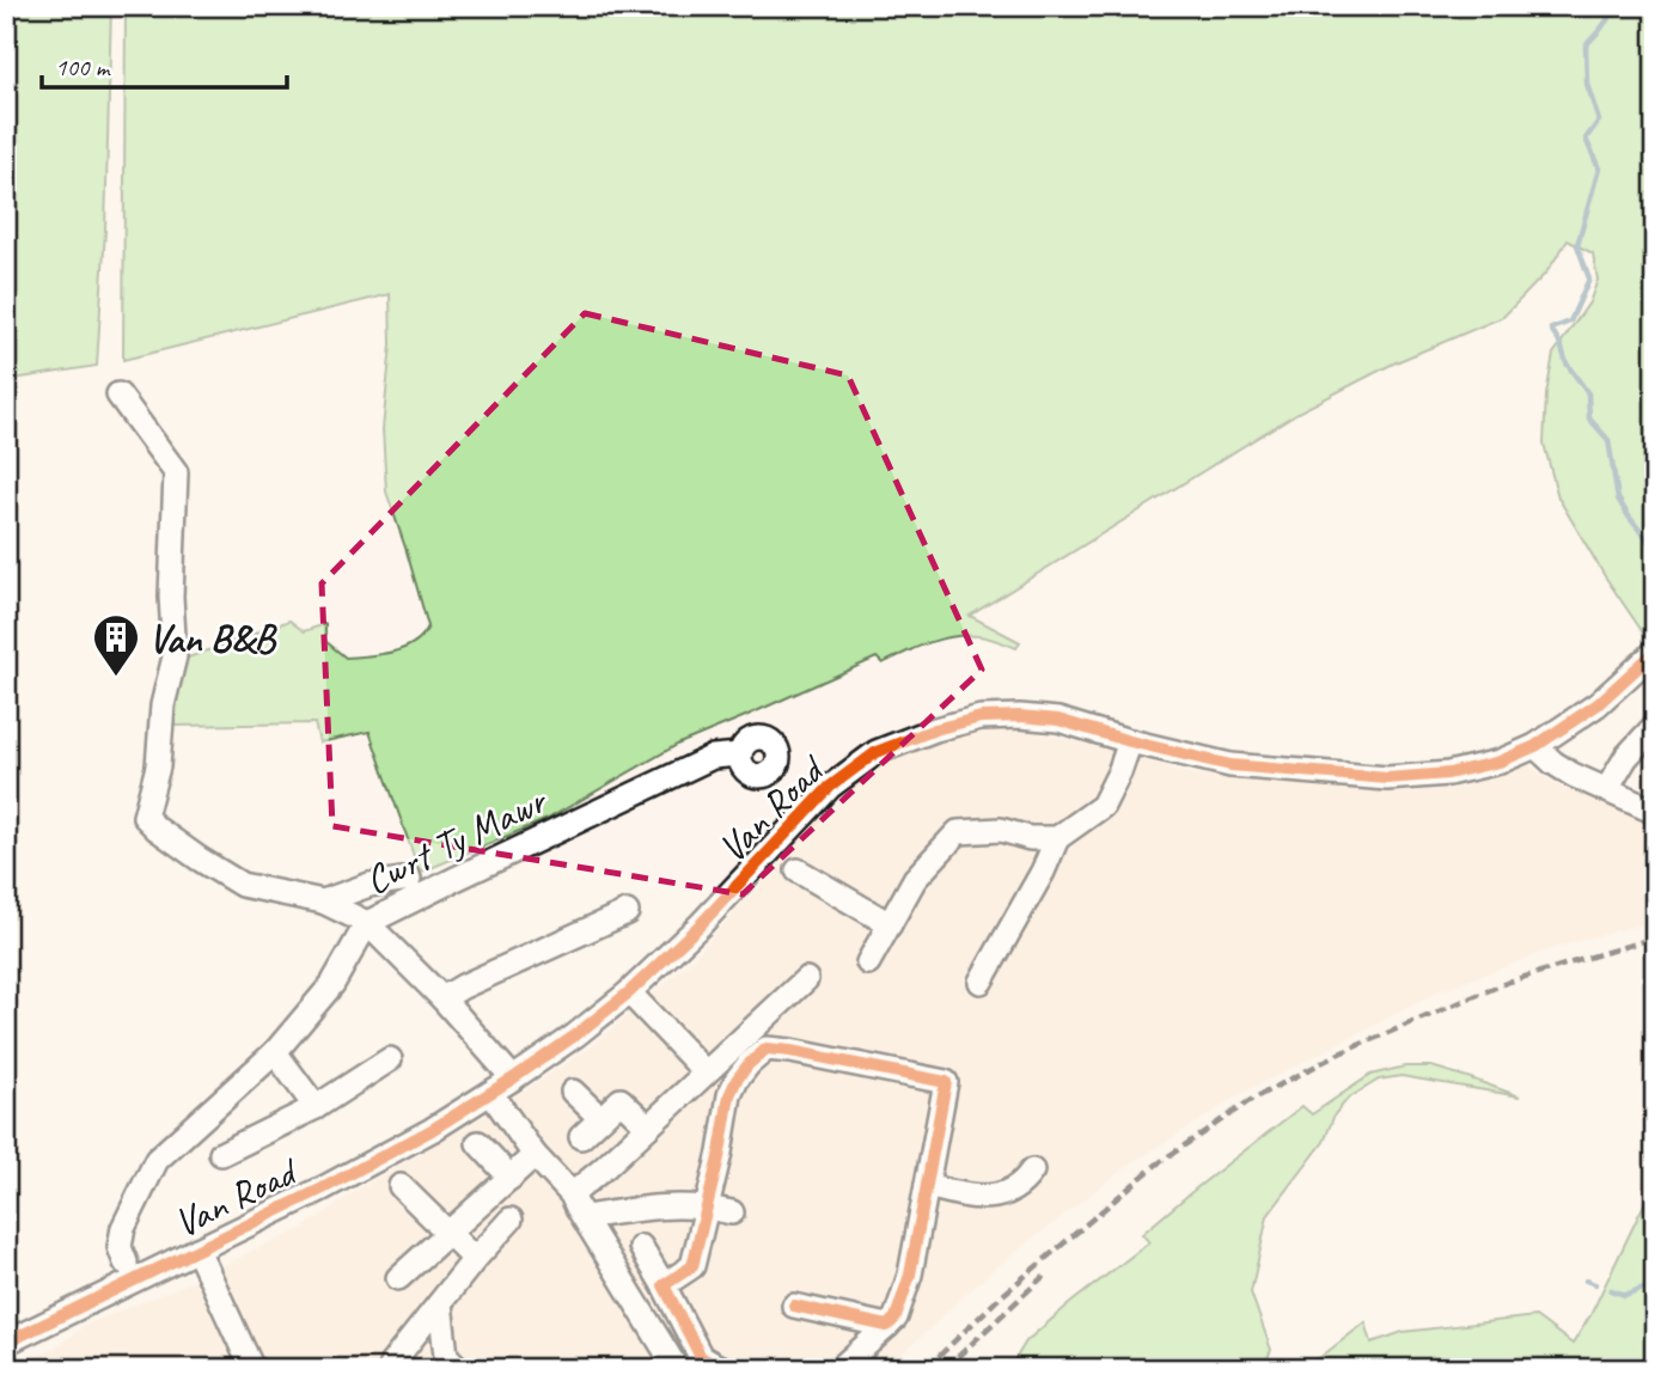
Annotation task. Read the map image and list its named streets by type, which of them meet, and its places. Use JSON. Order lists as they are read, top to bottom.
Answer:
{
  "streets": {
    "street": ["Van Road", "Cwrt Ty Mawr"]
  },
  "places": {
    "building": ["Van B&B"]
  },
  "scale_bar": "100 m"
}
